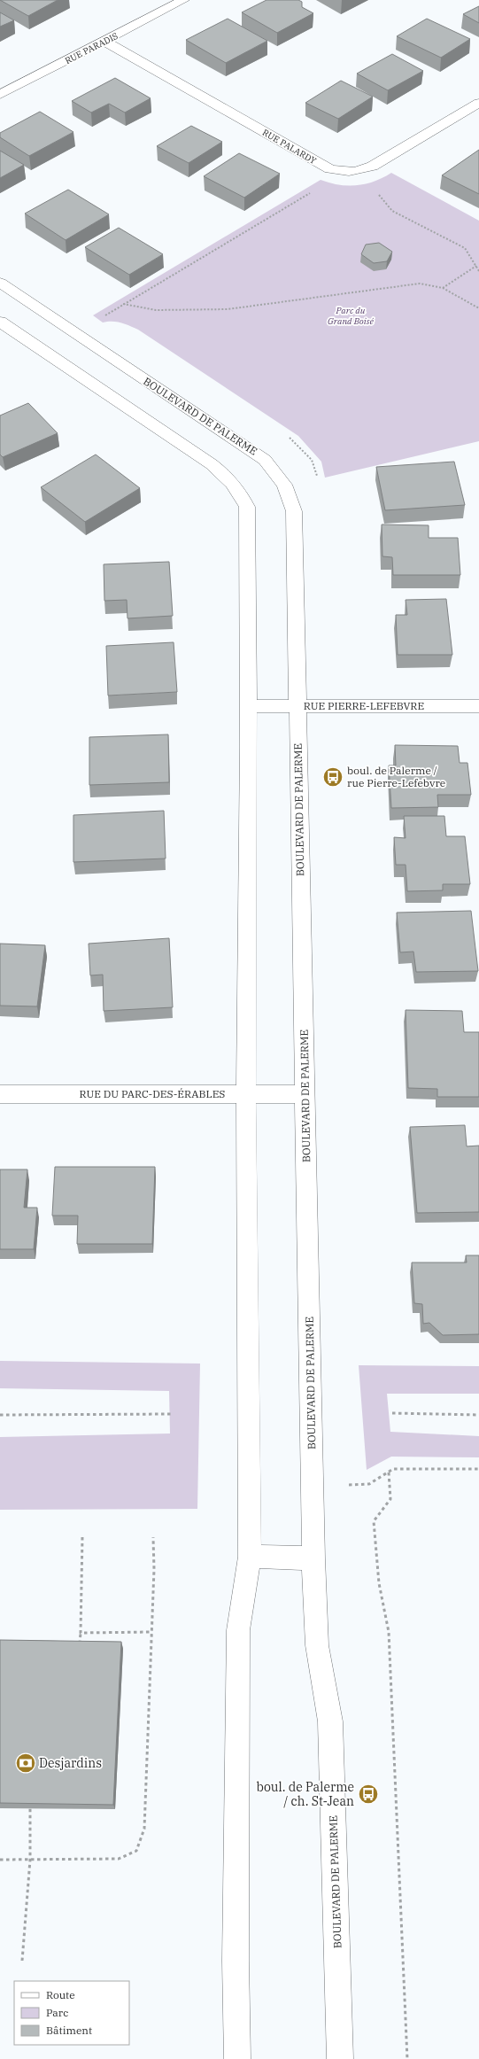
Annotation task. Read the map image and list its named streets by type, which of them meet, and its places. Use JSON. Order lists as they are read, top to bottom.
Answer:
{
  "streets": {
    "street": [
      "RUE PARADIS",
      "RUE PALARDY",
      "BOULEVARD DE PALERME",
      "RUE PIERRE-LEFEBVRE",
      "RUE DU PARC-DES-ÉRABLES"
    ]
  },
  "crossings": [
    ["RUE PARADIS", "RUE PALARDY"],
    ["BOULEVARD DE PALERME", "RUE PIERRE-LEFEBVRE"],
    ["BOULEVARD DE PALERME", "RUE DU PARC-DES-ÉRABLES"]
  ],
  "parks": ["Parc du Grand Boisé"],
  "places": {
    "bus stop": ["boul. de Palerme / rue Pierre-Lefebvre", "boul. de Palerme / ch. St-Jean"],
    "bank": ["Desjardins"]
  },
  "legend": ["Route", "Parc", "Bâtiment"]
}
